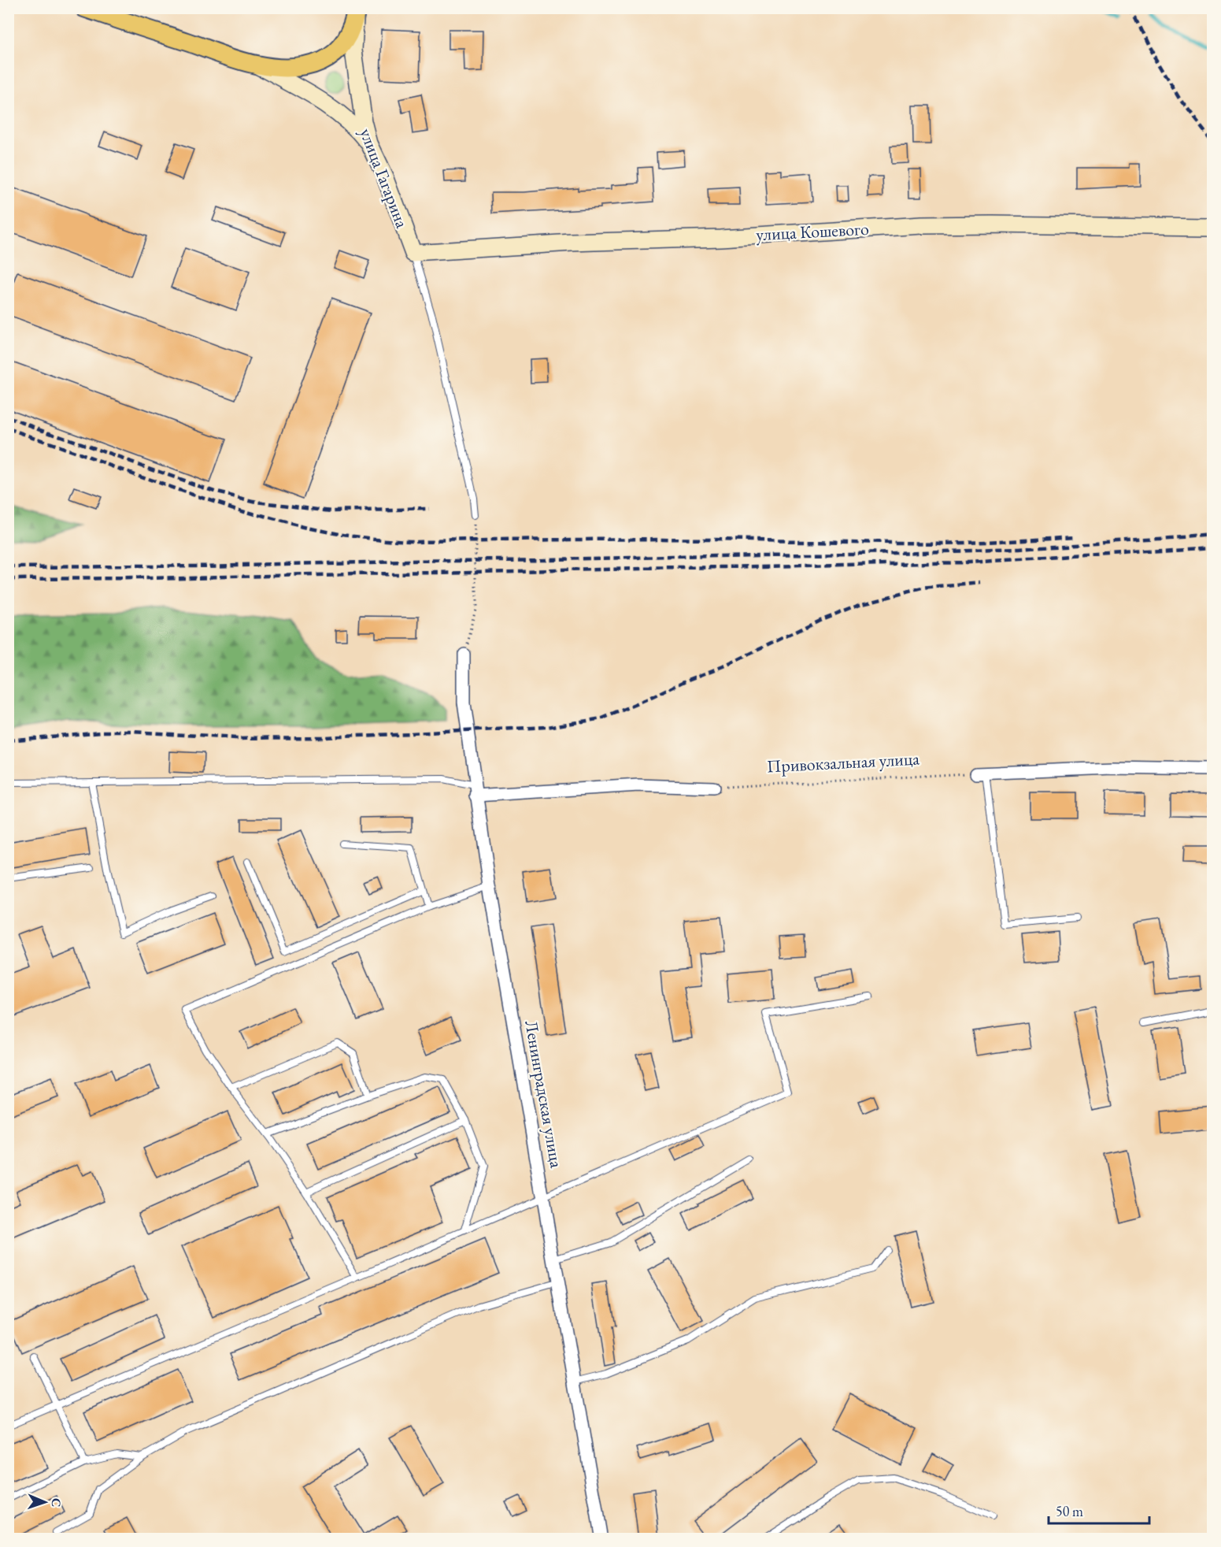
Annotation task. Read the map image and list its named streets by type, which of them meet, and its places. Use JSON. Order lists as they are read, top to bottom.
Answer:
{
  "streets": {
    "main road": ["улица Гагарина"],
    "street": ["улица Кошевого", "Ленинградская улица"],
    "path": ["Привокзальная улица"]
  },
  "crossings": [
    ["улица Гагарина", "улица Кошевого"]
  ],
  "scale_bar": "50 m",
  "north": "right"
}
